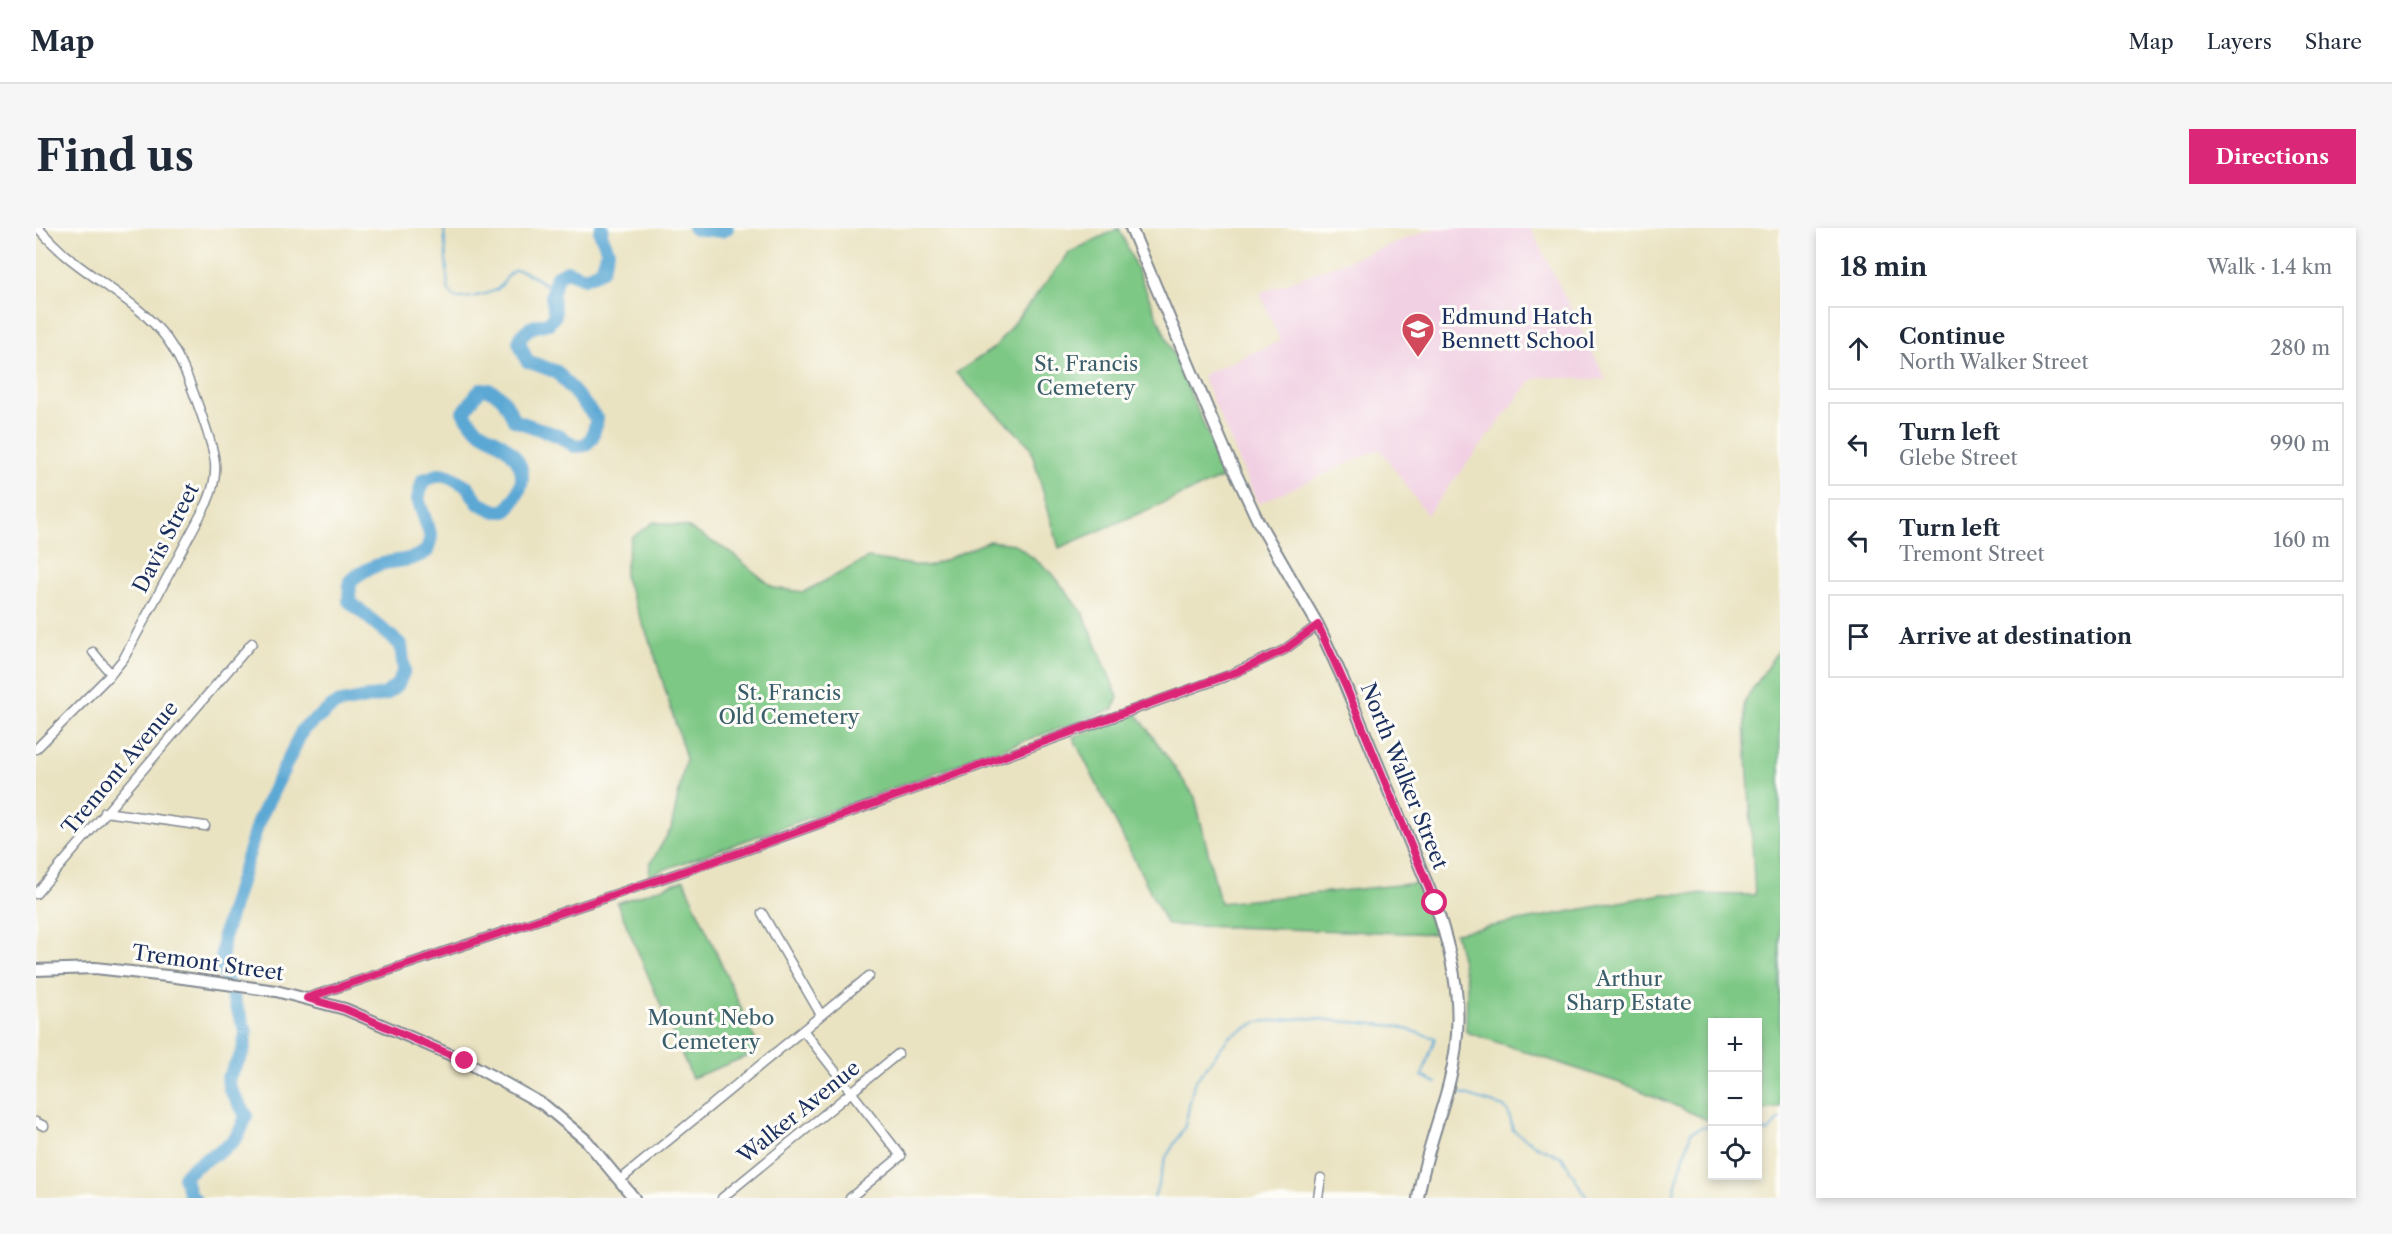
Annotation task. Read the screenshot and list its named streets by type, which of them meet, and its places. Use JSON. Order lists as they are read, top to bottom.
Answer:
{
  "streets": {
    "main road": ["North Walker Street", "Tremont Street"],
    "street": ["Davis Street", "Tremont Avenue", "Walker Avenue"]
  },
  "parks": [
    "St. Francis Cemetery",
    "St. Francis Old Cemetery",
    "Arthur Sharp Estate",
    "Mount Nebo Cemetery"
  ],
  "places": {
    "school or university": ["Edmund Hatch Bennett School"]
  },
  "page": {
    "header": "Map",
    "nav": ["Map", "Layers", "Share"],
    "buttons": "Directions",
    "title": "Find us",
    "heading": ["18 min", "Walk · 1.4 km"],
    "list": [
      ["Continue", "North Walker Street", "280 m"],
      ["Turn left", "Glebe Street", "990 m"],
      ["Turn left", "Tremont Street", "160 m"],
      "Arrive at destination"
    ],
    "map_buttons": ["+", "−"]
  }
}
